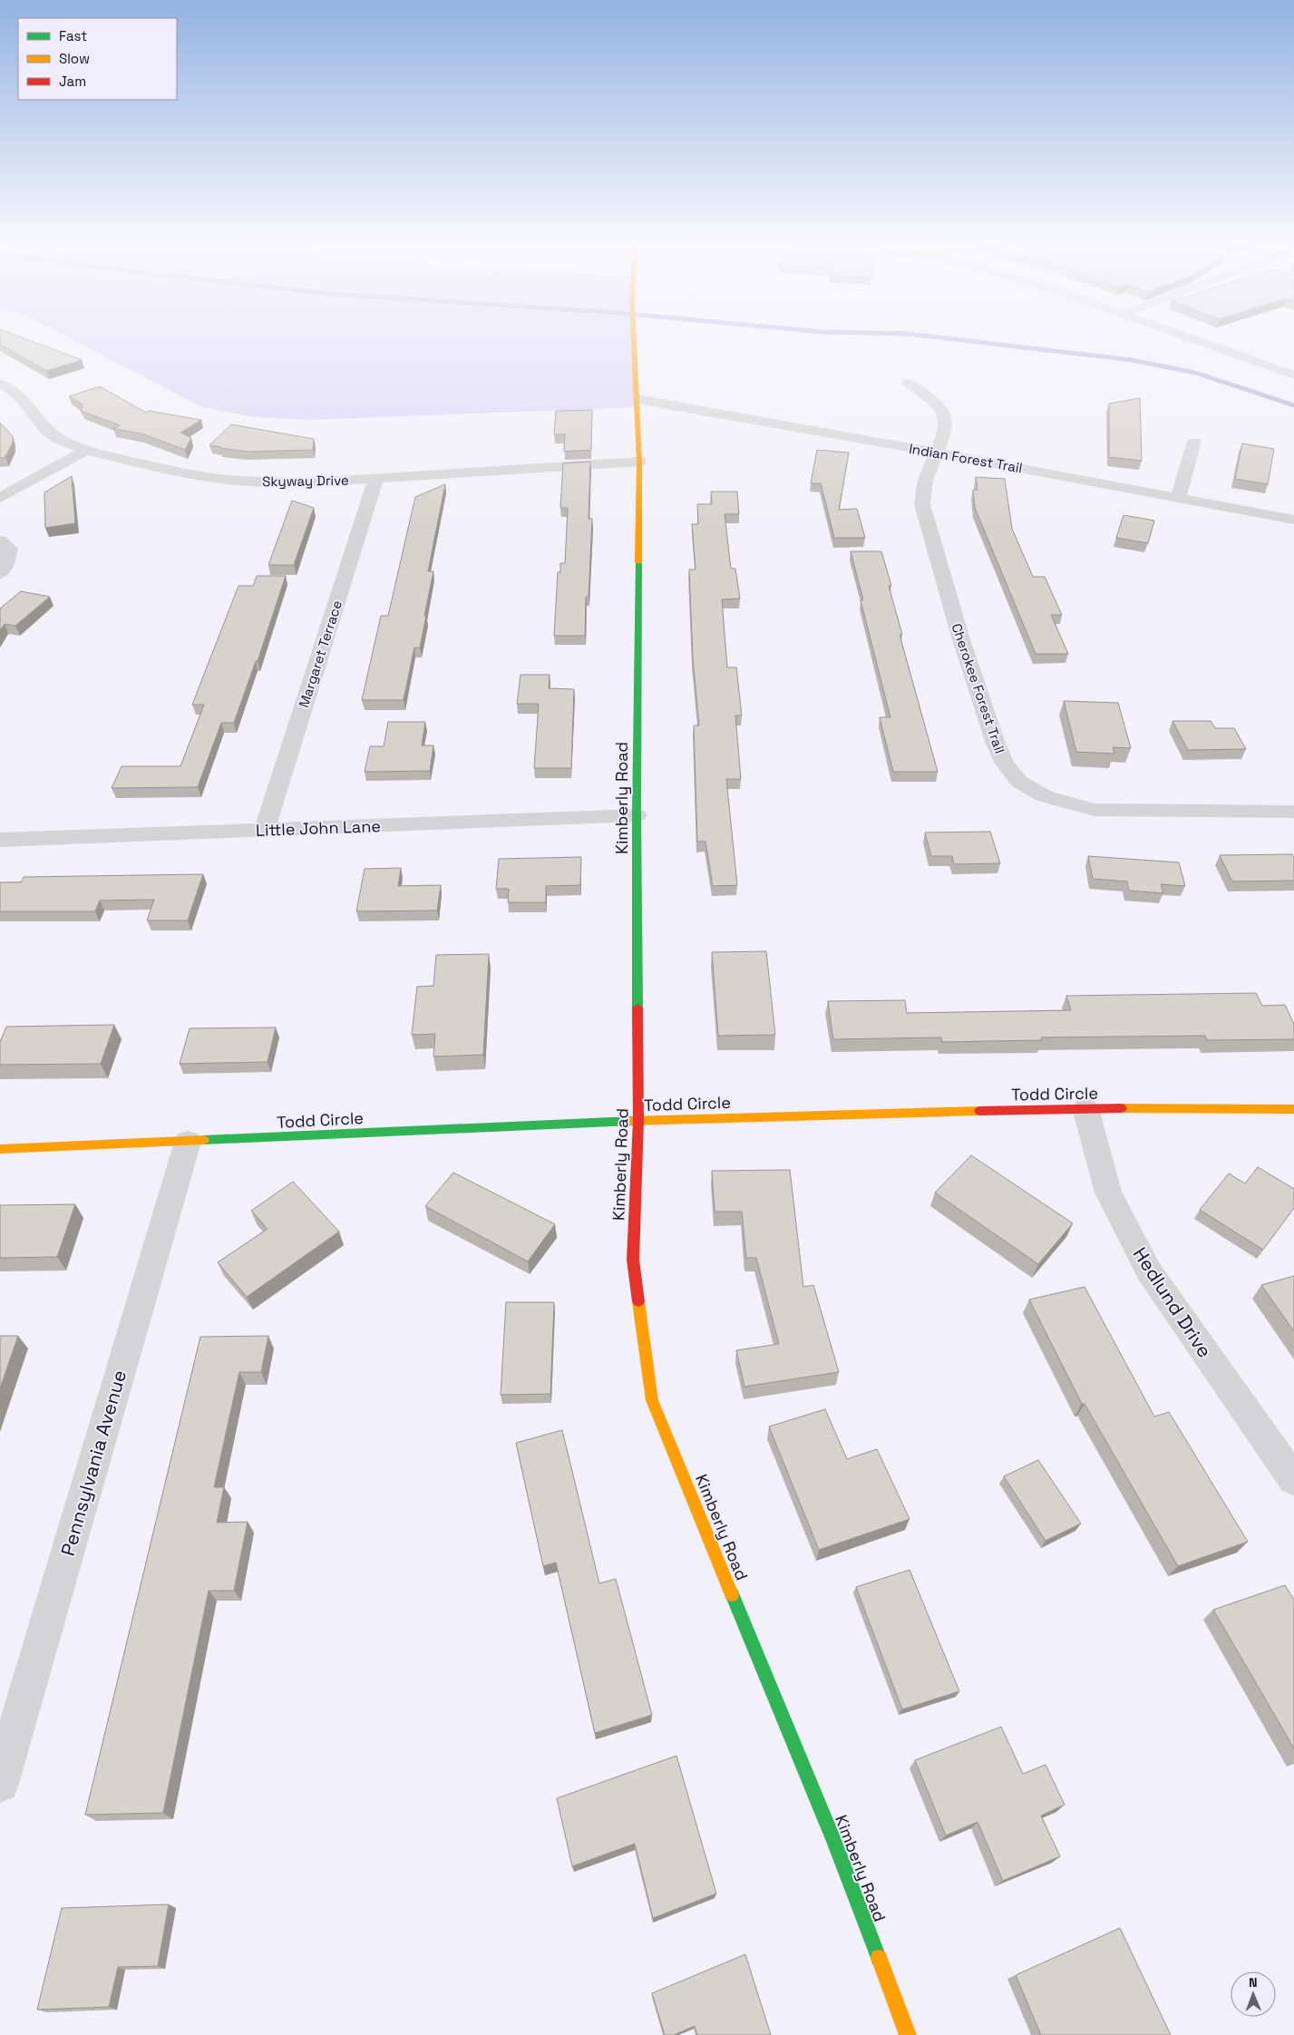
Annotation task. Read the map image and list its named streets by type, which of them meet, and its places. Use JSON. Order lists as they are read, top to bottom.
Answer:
{
  "streets": {
    "street": [
      "Indian Forest Trail",
      "Skyway Drive",
      "Margaret Terrace",
      "Cherokee Forest Trail",
      "Kimberly Road",
      "Little John Lane",
      "Todd Circle",
      "Hedlund Drive",
      "Pennsylvania Avenue"
    ]
  },
  "crossings": [
    ["Indian Forest Trail", "Cherokee Forest Trail"],
    ["Indian Forest Trail", "Kimberly Road"],
    ["Skyway Drive", "Margaret Terrace"],
    ["Skyway Drive", "Kimberly Road"],
    ["Margaret Terrace", "Little John Lane"],
    ["Kimberly Road", "Little John Lane"],
    ["Kimberly Road", "Todd Circle"],
    ["Todd Circle", "Hedlund Drive"],
    ["Todd Circle", "Pennsylvania Avenue"]
  ],
  "legend": ["Fast", "Slow", "Jam"],
  "north": "top"
}
